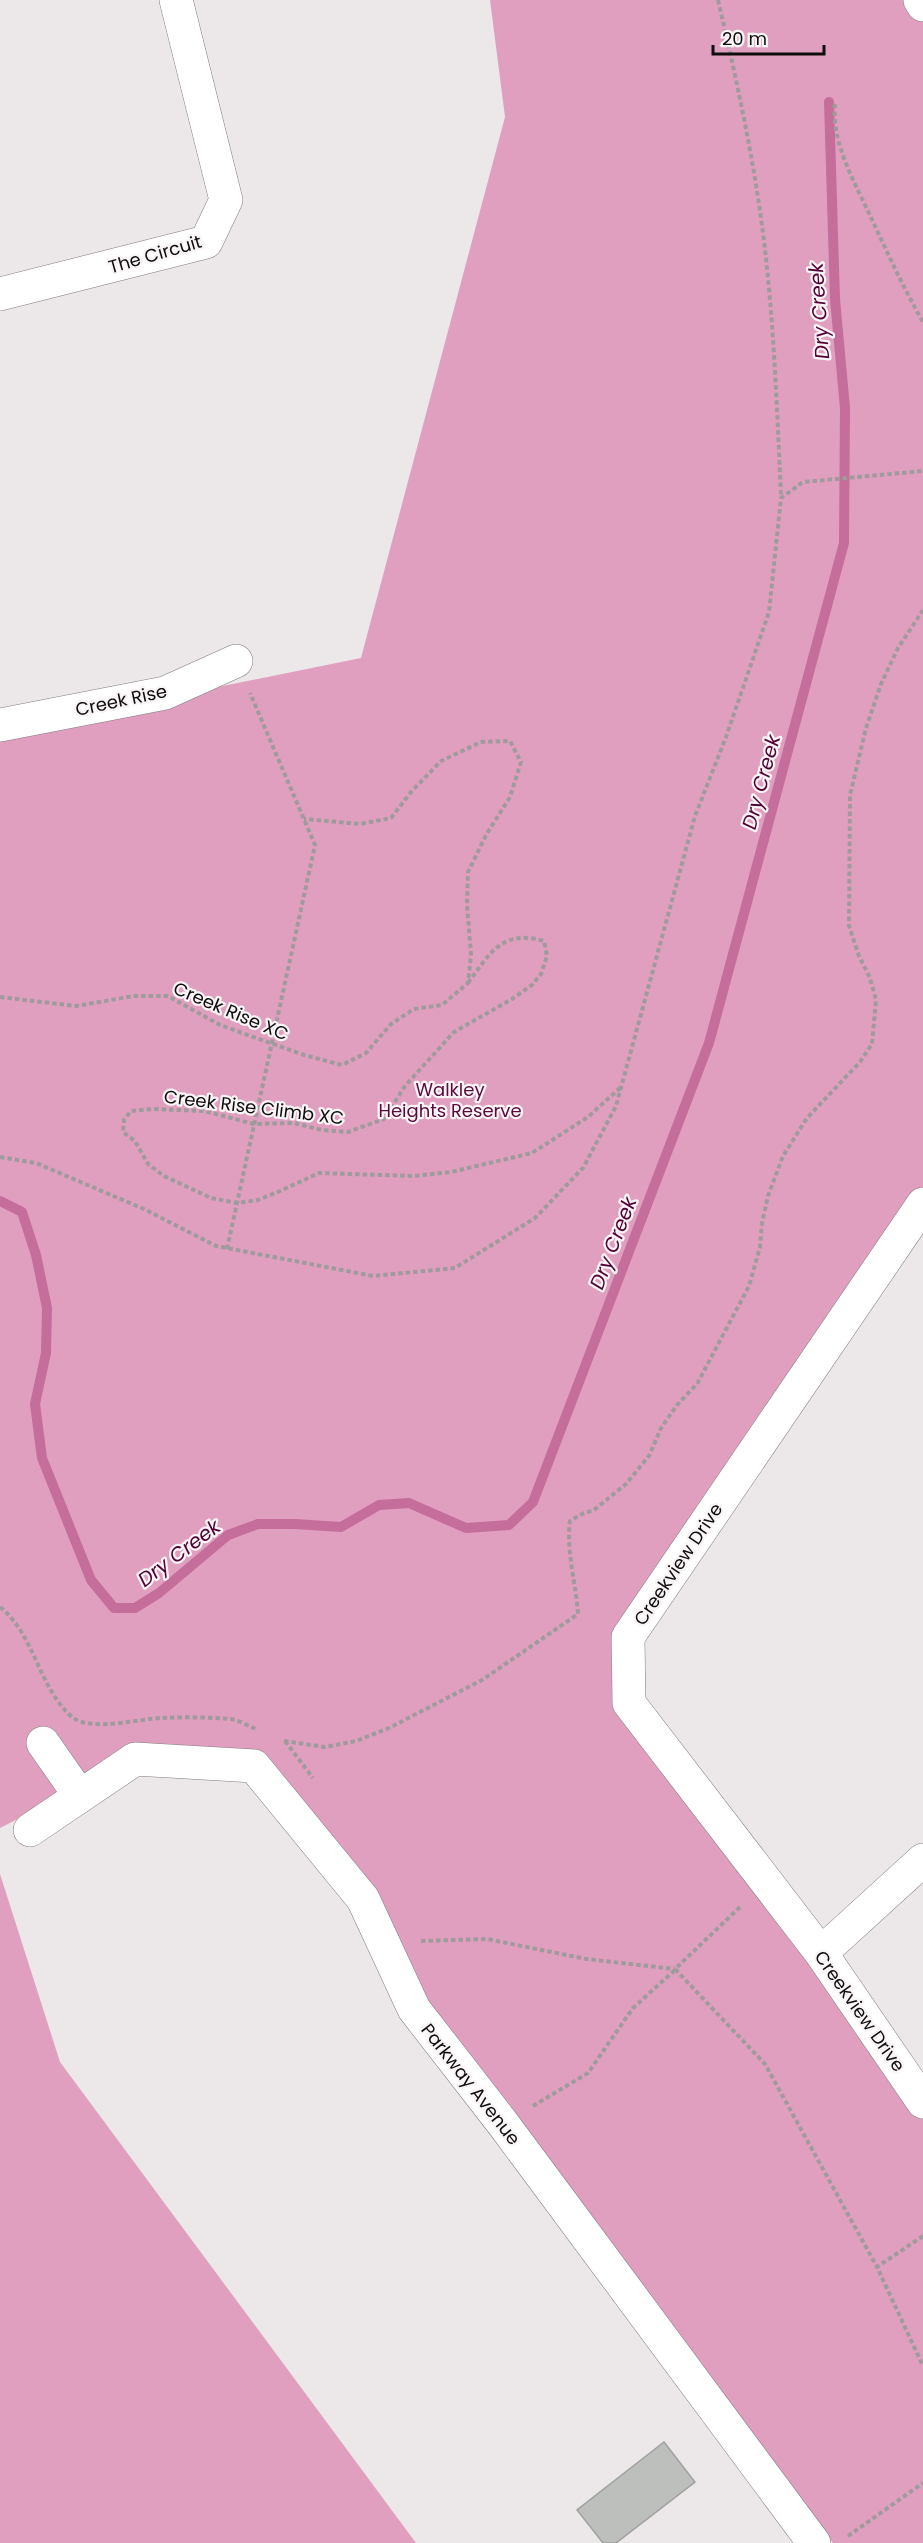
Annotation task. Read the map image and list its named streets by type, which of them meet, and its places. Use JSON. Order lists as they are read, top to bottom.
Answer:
{
  "streets": {
    "street": [
      "The Circuit",
      "Creek Rise",
      "Creekview Drive",
      "Parkway Avenue"
    ],
    "path": ["Creek Rise XC", "Creek Rise Climb XC"]
  },
  "crossings": [
    ["Creek Rise XC", "Creek Rise Climb XC"]
  ],
  "water": ["Dry Creek"],
  "parks": ["Walkley Heights Reserve"],
  "scale_bar": "20 m"
}
